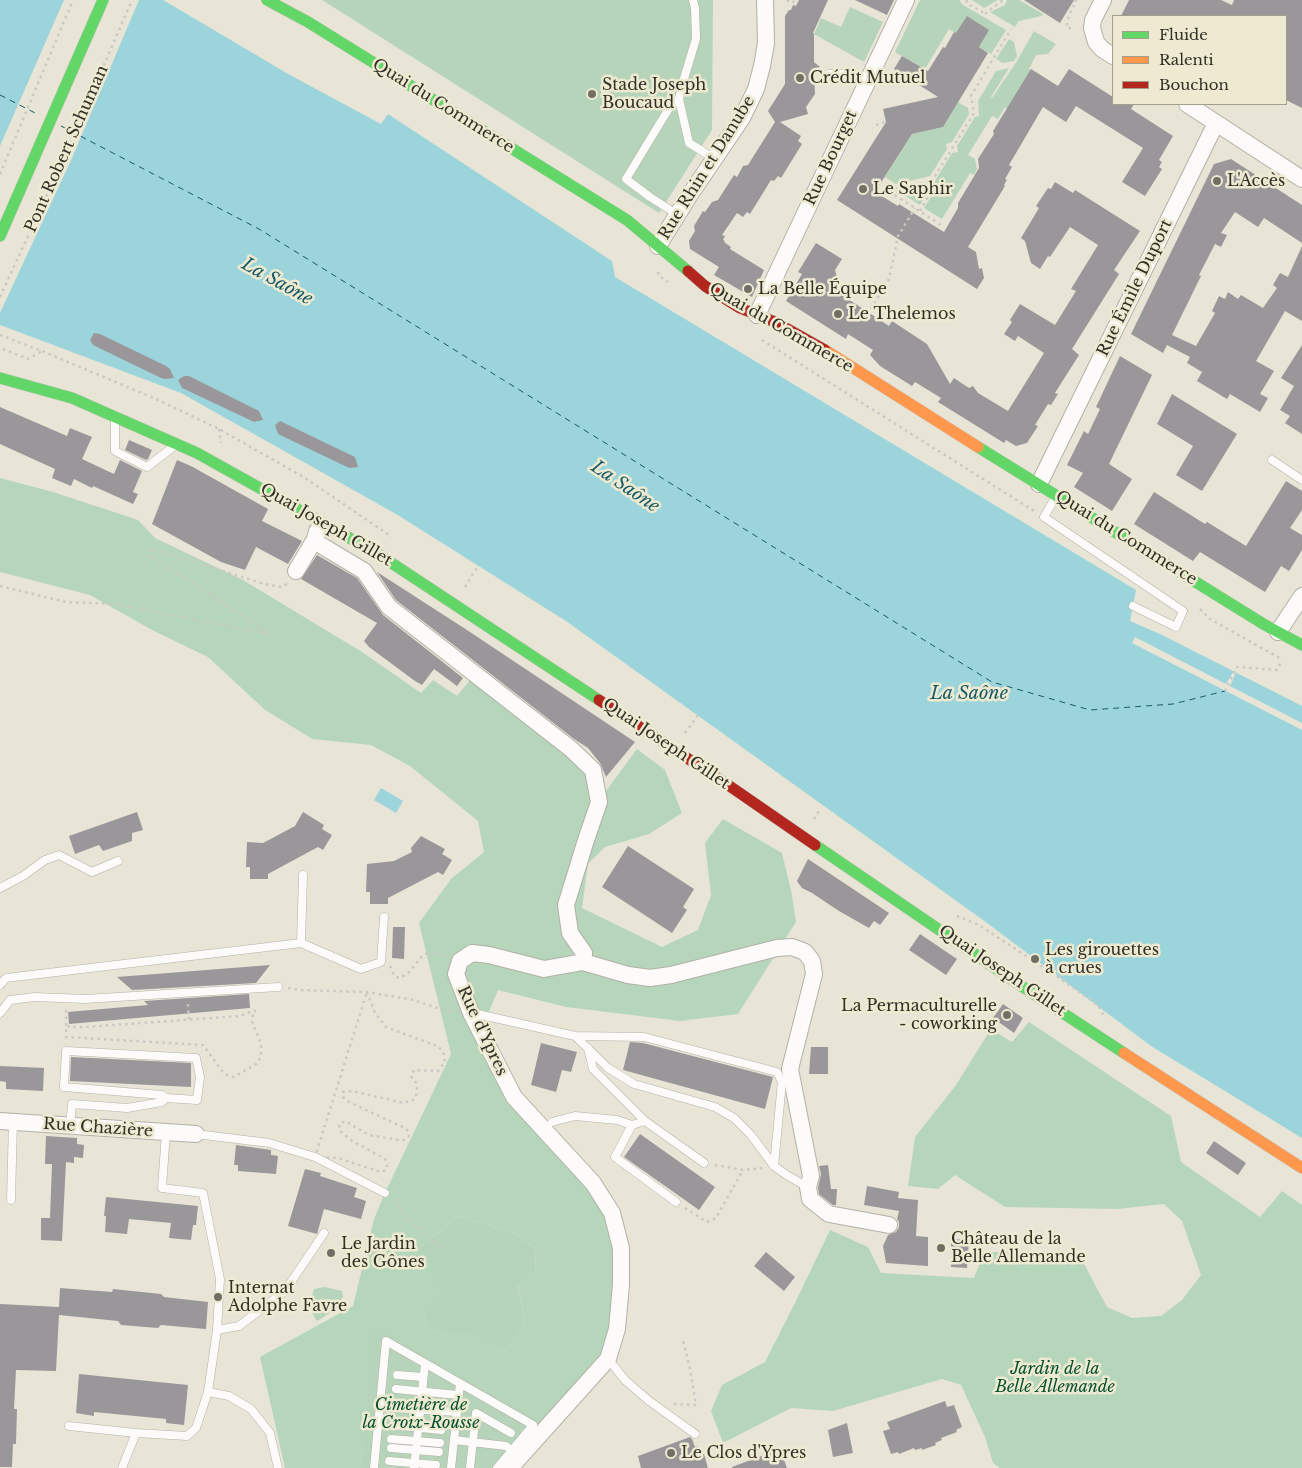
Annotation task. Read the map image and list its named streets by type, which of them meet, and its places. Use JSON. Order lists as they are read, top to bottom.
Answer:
{
  "streets": {
    "main road": ["Quai du Commerce", "Pont Robert Schuman", "Quai Joseph Gillet"],
    "street": [
      "Rue Bourget",
      "Rue Rhin et Danube",
      "Rue Émile Duport",
      "Rue d'Ypres",
      "Rue Chazière"
    ]
  },
  "crossings": [
    ["Quai du Commerce", "Rue Bourget"],
    ["Quai du Commerce", "Rue Rhin et Danube"],
    ["Quai du Commerce", "Rue Émile Duport"]
  ],
  "water": ["La Saône"],
  "parks": ["Jardin de la Belle Allemande", "Cimetière de la Croix-Rousse"],
  "places": [
    "Crédit Mutuel",
    "Stade Joseph Boucaud",
    "L'Accès",
    "Le Saphir",
    "La Belle Équipe",
    "Le Thelemos",
    "Les girouettes à crues",
    "La Permaculturelle - coworking",
    "Château de la Belle Allemande",
    "Le Jardin des Gônes",
    "Internat Adolphe Favre",
    "Le Clos d'Ypres"
  ],
  "legend": ["Fluide", "Ralenti", "Bouchon"]
}
